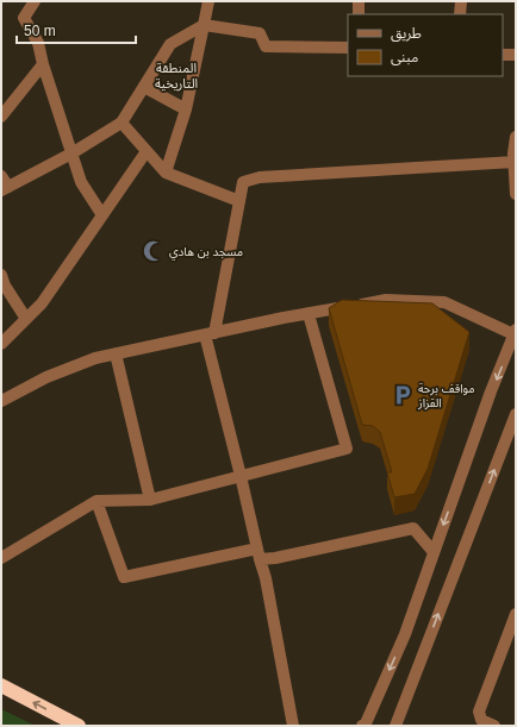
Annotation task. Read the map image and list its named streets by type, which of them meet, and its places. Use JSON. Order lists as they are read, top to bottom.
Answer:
{
  "districts": ["المنطقة التاريخية"],
  "places": {
    "mosque": ["مسجد بن هادي"],
    "parking": ["مواقف برحة القزاز"]
  },
  "legend": ["طريق", "مبنى"],
  "scale_bar": "50 m"
}
